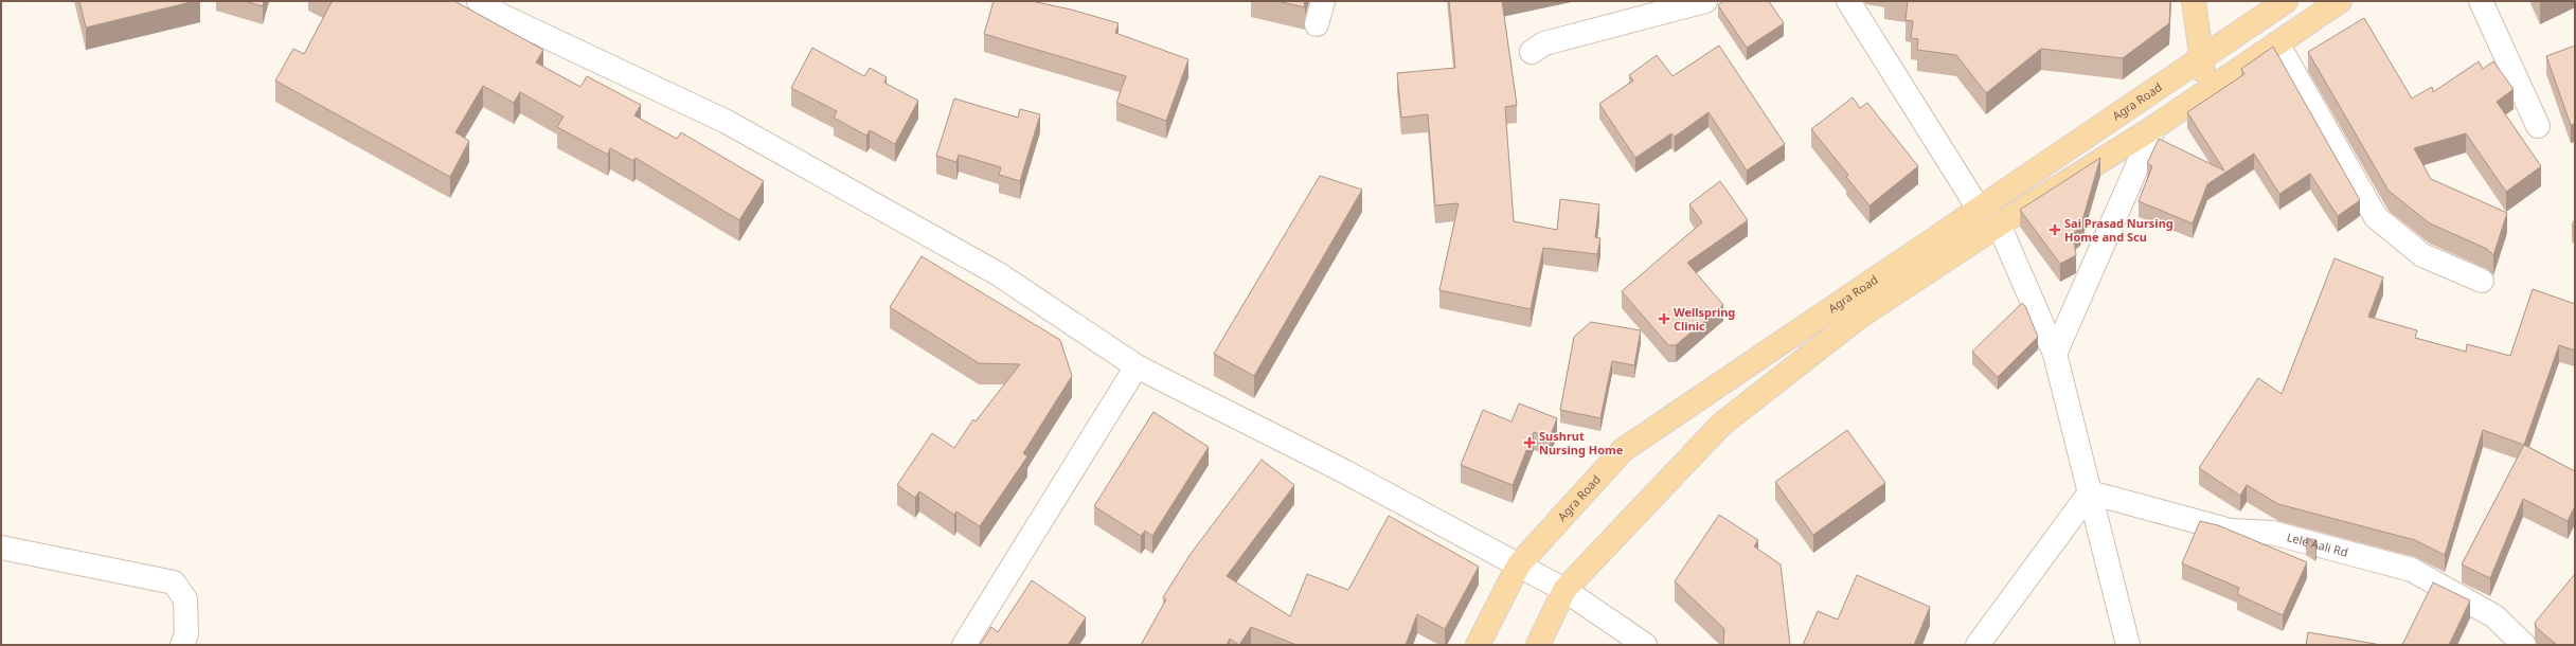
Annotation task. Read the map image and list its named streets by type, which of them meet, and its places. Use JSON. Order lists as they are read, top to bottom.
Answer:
{
  "streets": {
    "main road": ["Agra Road"],
    "street": ["Lele Aali Rd"]
  },
  "places": {
    "health": ["Sai Prasad Nursing Home and Scu", "Wellspring Clinic", "Sushrut Nursing Home"]
  }
}
